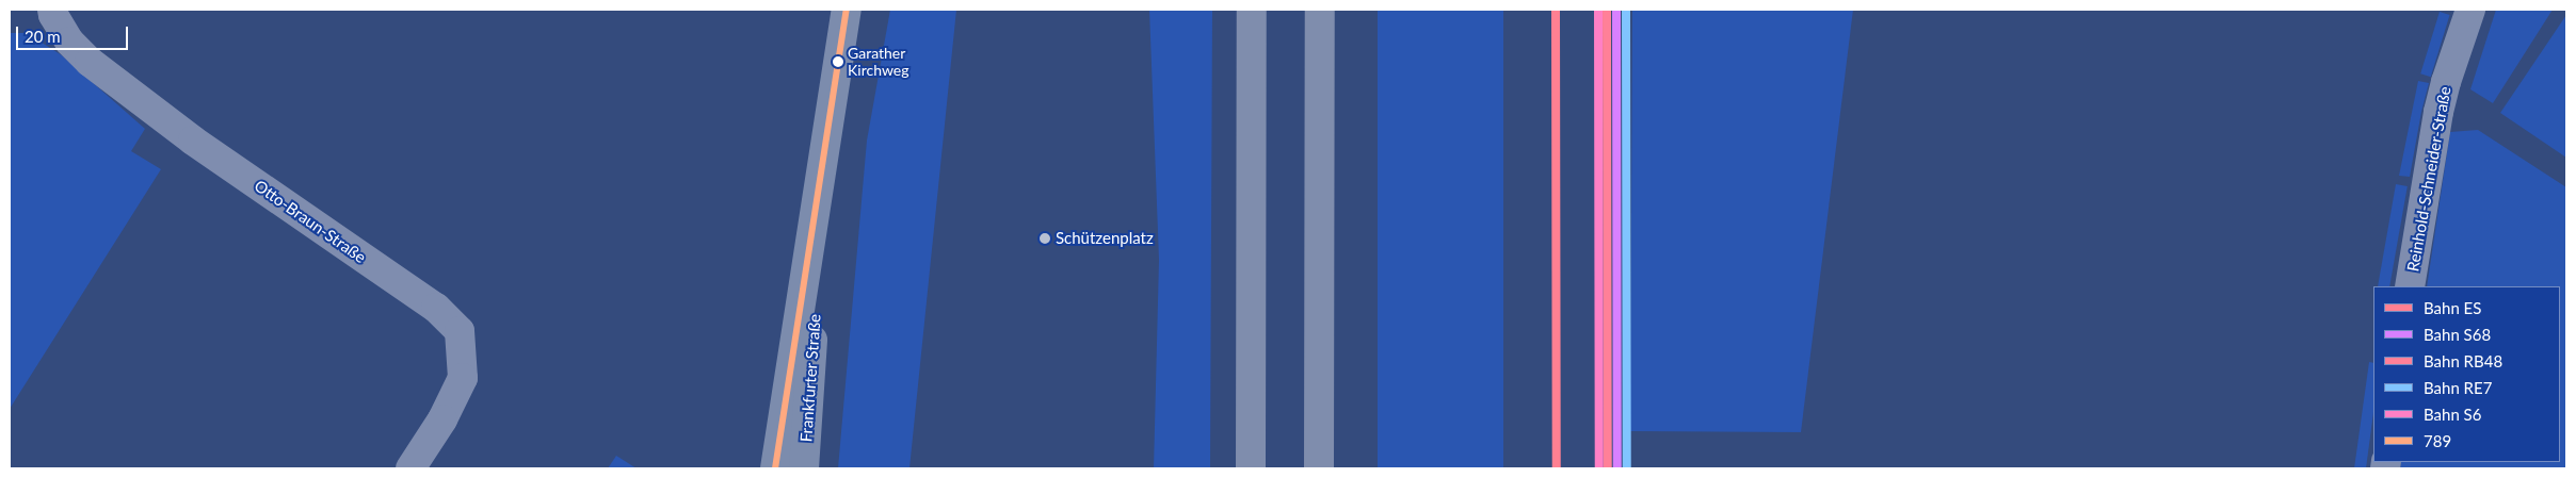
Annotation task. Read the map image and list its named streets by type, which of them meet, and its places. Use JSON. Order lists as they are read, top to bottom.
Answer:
{
  "streets": {
    "main road": ["Frankfurter Straße"],
    "street": ["Reinhold-Schneider-Straße", "Otto-Braun-Straße"]
  },
  "places": ["Garather Kirchweg", "Schützenplatz"],
  "lines": [
    "rail line ES",
    "rail line S68",
    "rail line RB48",
    "rail line RE7",
    "rail line S6",
    "transit line 789"
  ],
  "legend": [
    "Bahn ES",
    "Bahn S68",
    "Bahn RB48",
    "Bahn RE7",
    "Bahn S6",
    "789"
  ],
  "scale_bar": "20 m"
}
